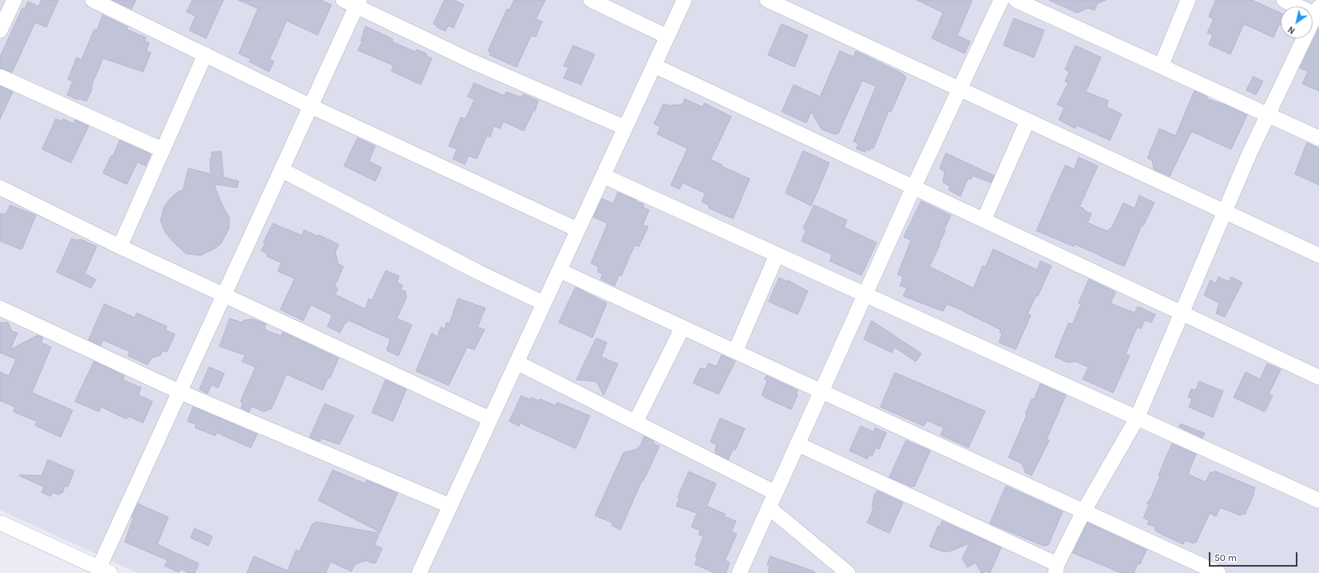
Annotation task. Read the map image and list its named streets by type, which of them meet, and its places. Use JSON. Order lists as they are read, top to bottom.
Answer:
{
  "scale_bar": "50 m",
  "north": "bottom left"
}
